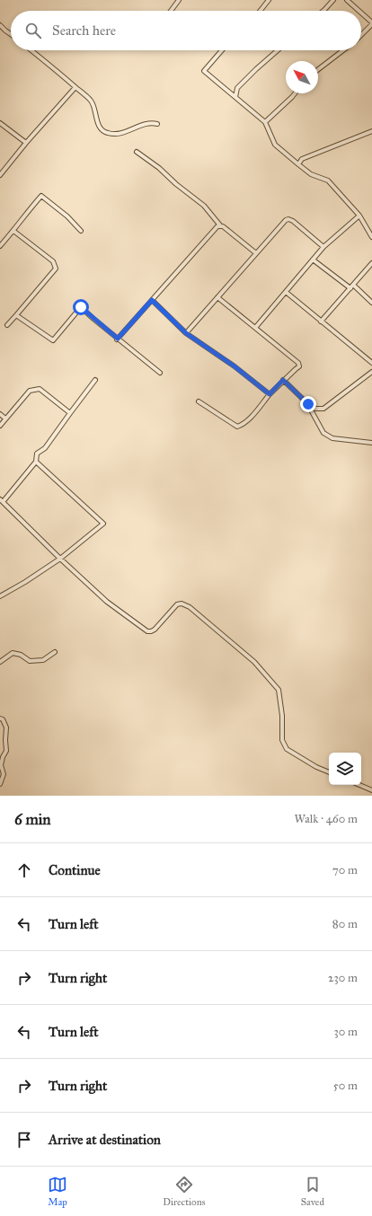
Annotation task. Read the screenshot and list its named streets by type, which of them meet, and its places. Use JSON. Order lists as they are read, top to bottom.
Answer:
{
  "north": "top left",
  "page": {
    "search": "Search here",
    "heading": ["6 min", "Walk · 460 m"],
    "list": [
      ["Continue", "70 m"],
      ["Turn left", "80 m"],
      ["Turn right", "230 m"],
      ["Turn left", "30 m"],
      ["Turn right", "50 m"],
      "Arrive at destination"
    ],
    "nav": ["Map", "Directions", "Saved"]
  }
}
